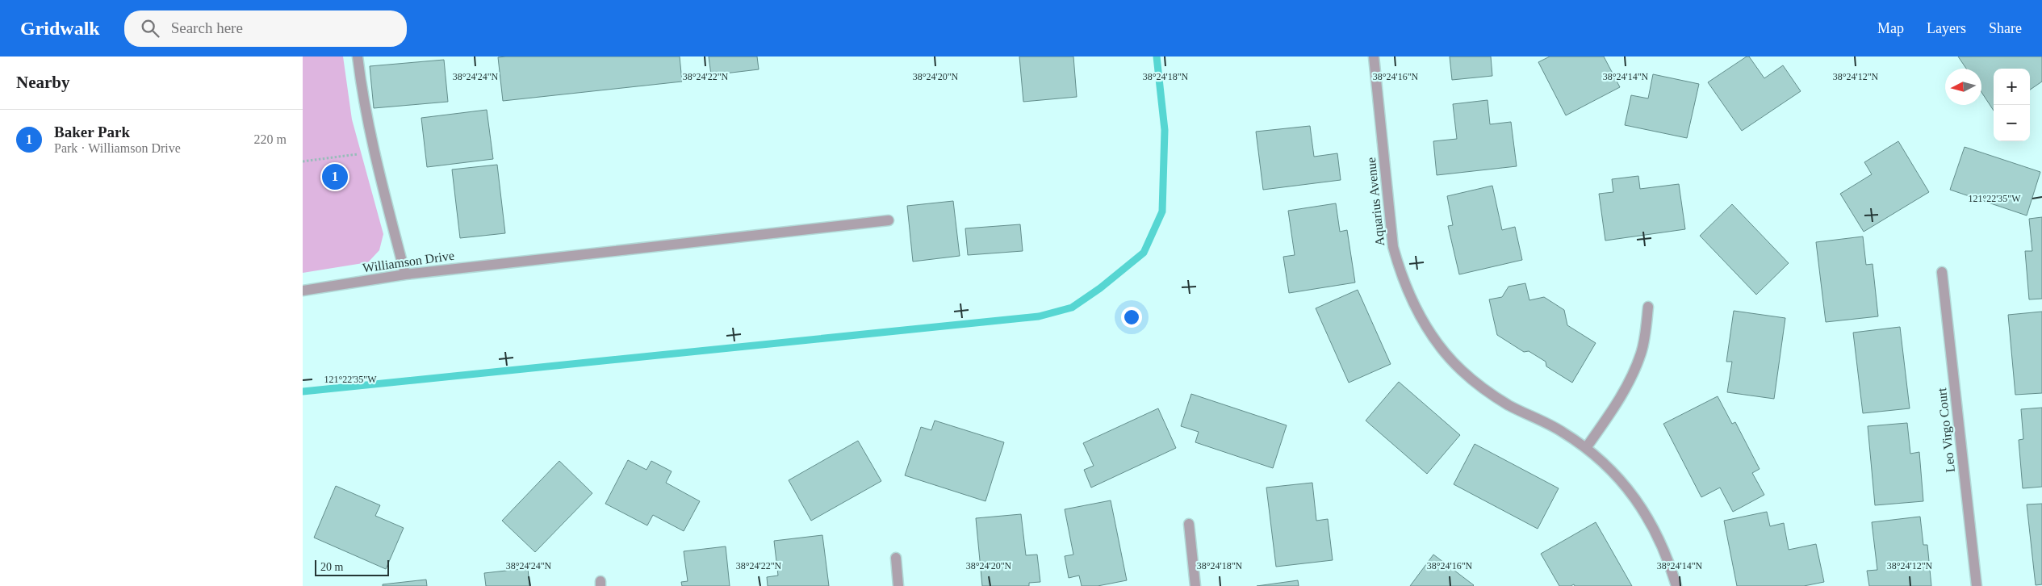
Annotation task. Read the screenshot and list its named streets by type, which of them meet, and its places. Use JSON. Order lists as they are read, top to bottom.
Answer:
{
  "streets": {
    "street": ["Aquarius Avenue", "Williamson Drive", "Leo Virgo Court"]
  },
  "scale_bar": "20 m",
  "north": "left",
  "page": {
    "header": "Gridwalk",
    "search": "Search here",
    "nav": ["Map", "Layers", "Share"],
    "heading": "Nearby",
    "map_buttons": ["+", "−"],
    "list": [
      {
        "mark": "1",
        "name": "Baker Park",
        "note": "Park · Williamson Drive",
        "value": "220 m"
      }
    ],
    "pins": "1",
    "scale": "20 m"
  },
  "coordinates": [
    "38°24'24\"N",
    "38°24'22\"N",
    "38°24'20\"N",
    "38°24'18\"N",
    "38°24'16\"N",
    "38°24'14\"N",
    "38°24'12\"N",
    "121°22'35\"W"
  ]
}
